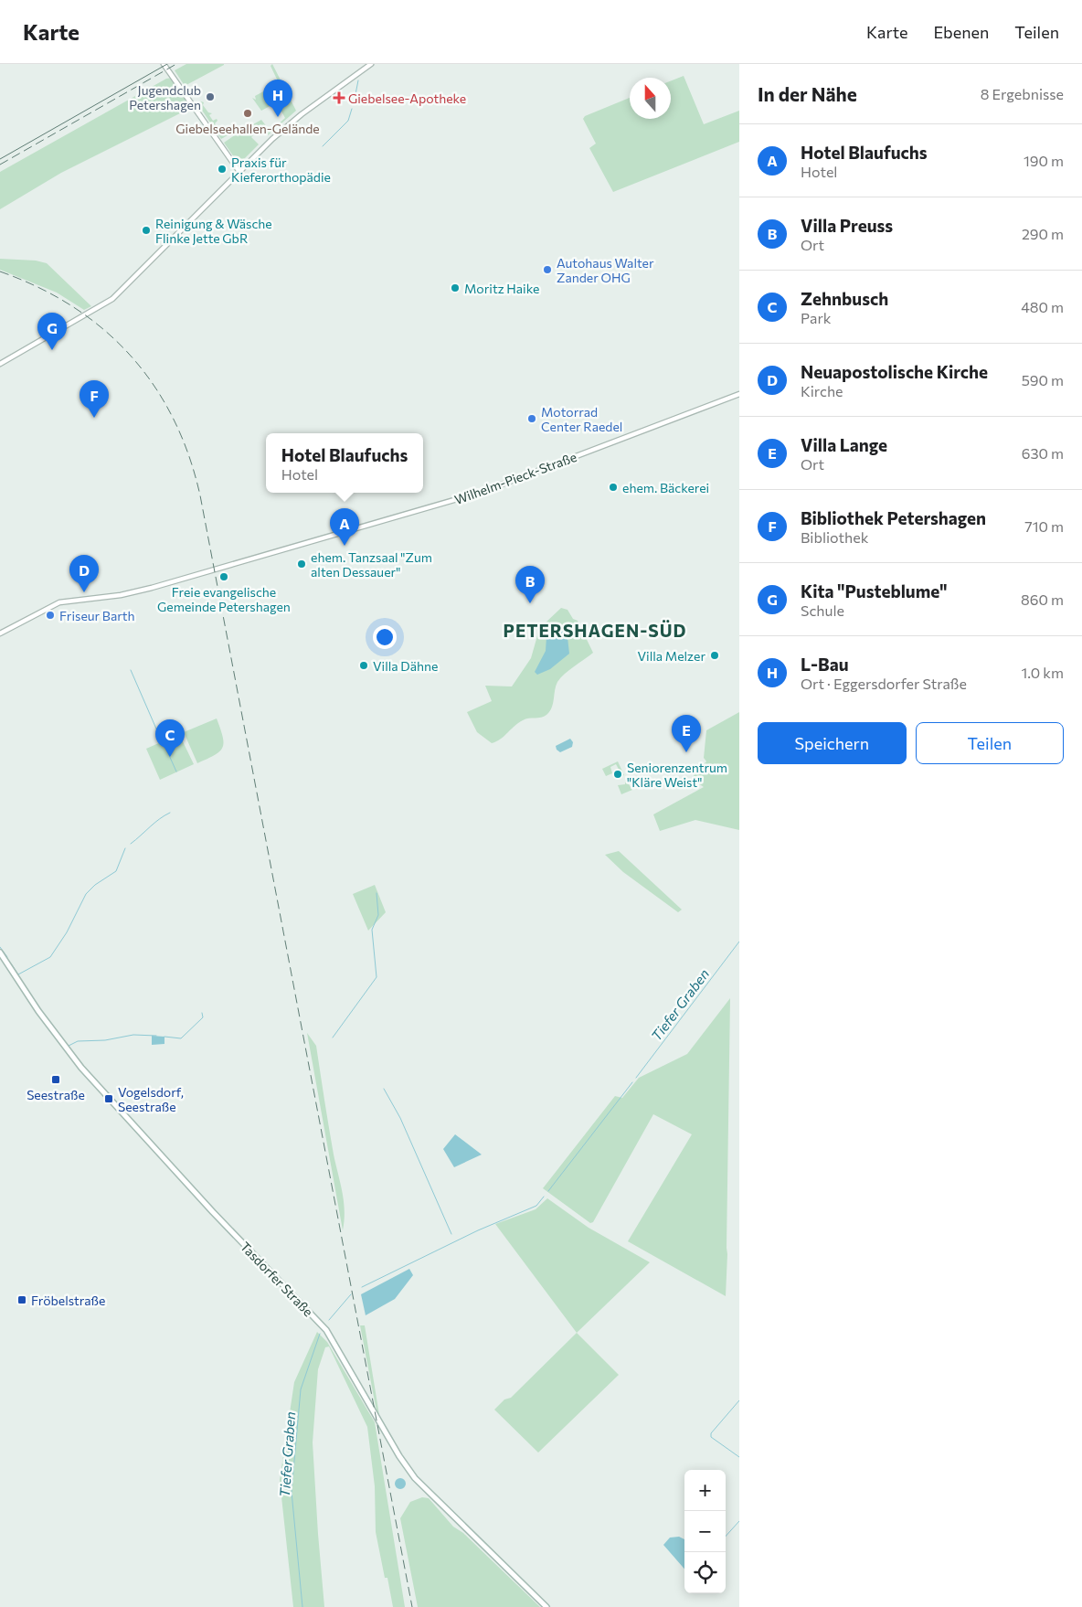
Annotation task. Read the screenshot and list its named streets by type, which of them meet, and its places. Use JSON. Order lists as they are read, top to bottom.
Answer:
{
  "streets": {
    "main road": ["Tasdorfer Straße"],
    "street": ["Wilhelm-Pieck-Straße"]
  },
  "districts": ["PETERSHAGEN-SÜD"],
  "water": ["Tiefer Graben"],
  "places": {
    "other": [
      "Jugendclub Petershagen",
      "Giebelseehallen-Gelände",
      "Praxis für Kieferorthopädie",
      "Reinigung & Wäsche Flinke Jette GbR",
      "Autohaus Walter Zander OHG",
      "Moritz Haike",
      "Motorrad Center Raedel",
      "ehem. Bäckerei",
      "ehem. Tanzsaal \"Zum alten Dessauer\"",
      "Freie evangelische Gemeinde Petershagen",
      "Friseur Barth",
      "Villa Melzer",
      "Villa Dähne",
      "Seniorenzentrum \"Kläre Weist\""
    ],
    "health": ["Giebelsee-Apotheke"],
    "transit": ["Seestraße", "Vogelsdorf, Seestraße", "Fröbelstraße"]
  },
  "north": "top",
  "page": {
    "header": "Karte",
    "nav": ["Karte", "Ebenen", "Teilen"],
    "heading": ["In der Nähe", "8 Ergebnisse"],
    "pins": [
      "H",
      "G",
      "F",
      "A",
      "D",
      "B",
      "E",
      "C"
    ],
    "list": [
      {
        "mark": "A",
        "name": "Hotel Blaufuchs",
        "note": "Hotel",
        "value": "190 m"
      },
      {
        "mark": "B",
        "name": "Villa Preuss",
        "note": "Ort",
        "value": "290 m"
      },
      {
        "mark": "C",
        "name": "Zehnbusch",
        "note": "Park",
        "value": "480 m"
      },
      {
        "mark": "D",
        "name": "Neuapostolische Kirche",
        "note": "Kirche",
        "value": "590 m"
      },
      {
        "mark": "E",
        "name": "Villa Lange",
        "note": "Ort",
        "value": "630 m"
      },
      {
        "mark": "F",
        "name": "Bibliothek Petershagen",
        "note": "Bibliothek",
        "value": "710 m"
      },
      {
        "mark": "G",
        "name": "Kita \"Pusteblume\"",
        "note": "Schule",
        "value": "860 m"
      },
      {
        "mark": "H",
        "name": "L-Bau",
        "note": "Ort · Eggersdorfer Straße",
        "value": "1.0 km"
      }
    ],
    "popup": ["Hotel Blaufuchs", "Hotel"],
    "buttons": ["Speichern", "Teilen"],
    "map_buttons": ["+", "−"]
  }
}
